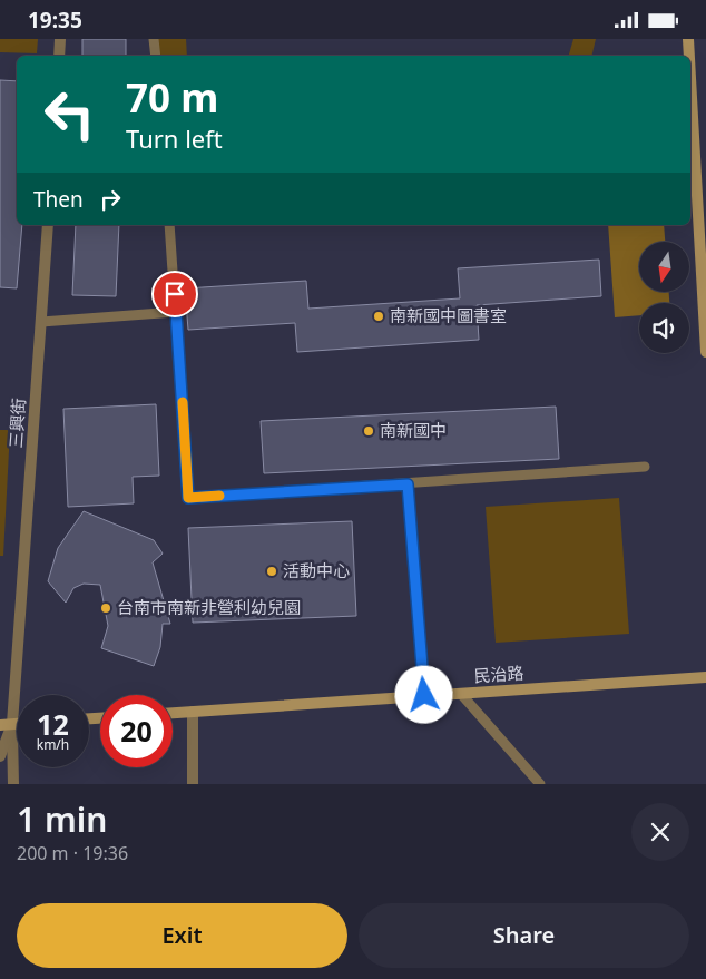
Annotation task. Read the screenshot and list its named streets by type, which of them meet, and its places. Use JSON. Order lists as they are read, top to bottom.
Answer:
{
  "streets": {
    "street": ["三興街", "民治路"]
  },
  "places": [
    "南新國中圖書室",
    "南新國中",
    "活動中心",
    "台南市南新非營利幼兒園"
  ],
  "north": "bottom",
  "page": {
    "status": "19:35",
    "turn": ["70 m", "Turn left"],
    "then": "Then",
    "speed": "12 km/h",
    "limit": "20",
    "heading": ["1 min", "200 m · 19:36"],
    "buttons": ["Exit", "Share"]
  }
}
